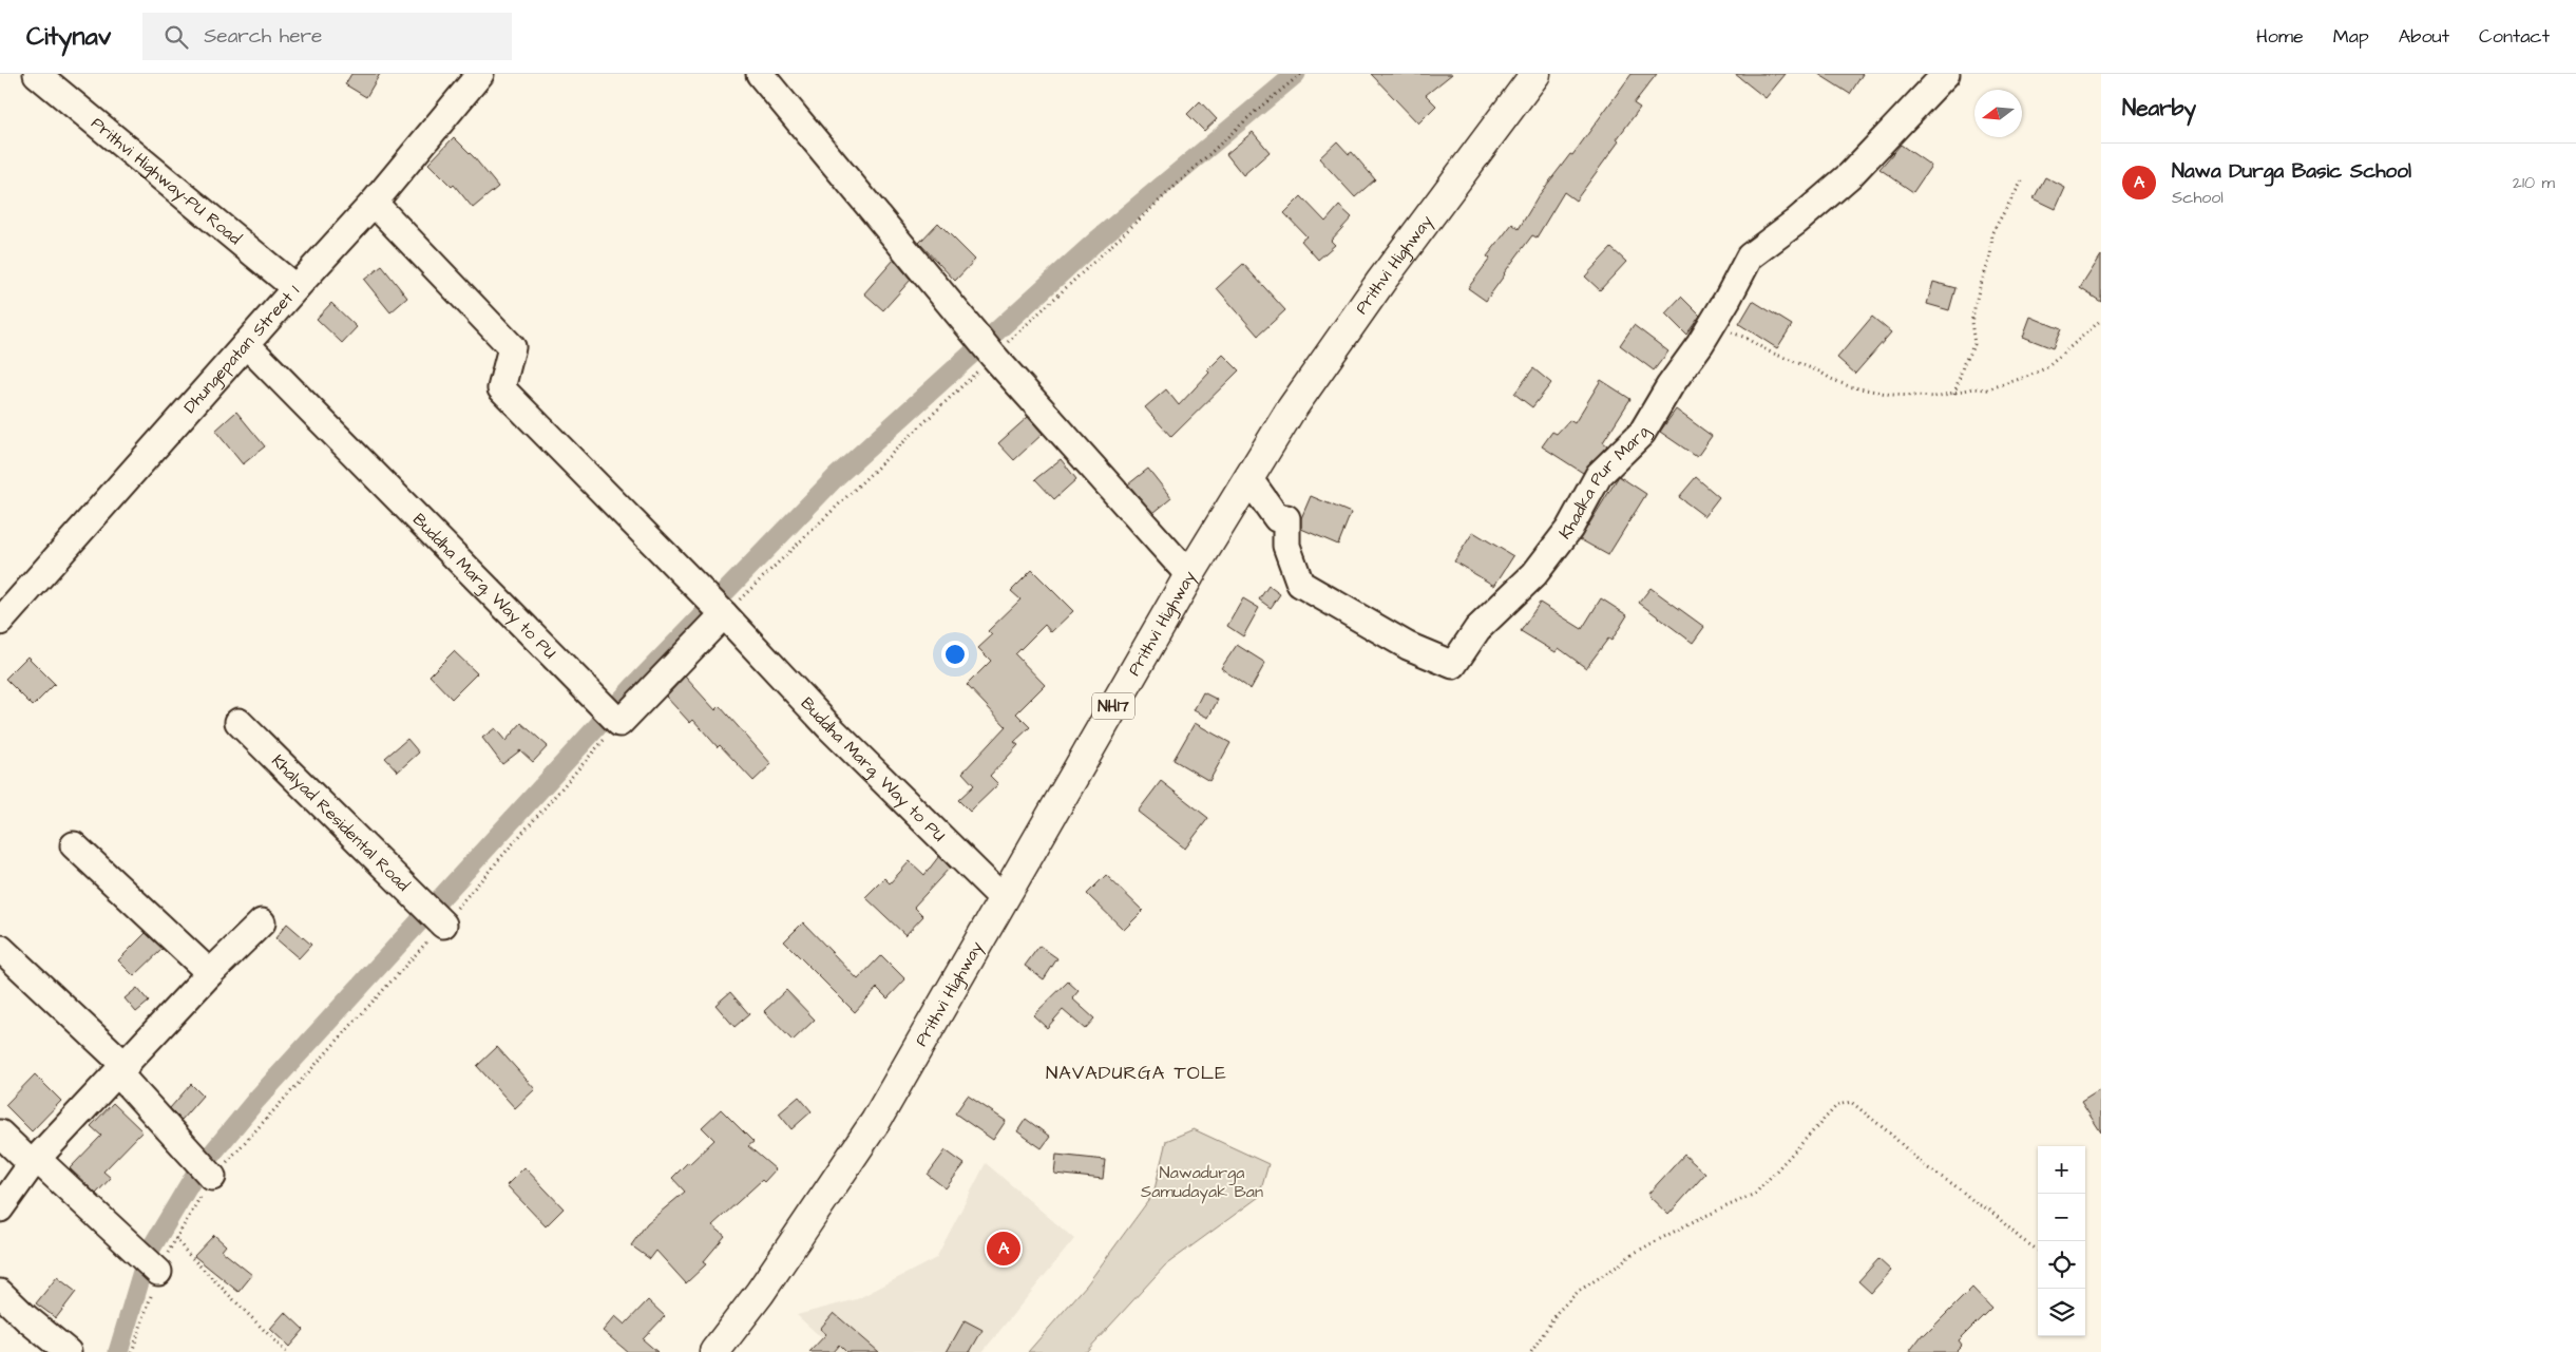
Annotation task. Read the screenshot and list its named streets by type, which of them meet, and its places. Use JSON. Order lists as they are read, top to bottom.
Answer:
{
  "streets": {
    "highway": ["Prithvi Highway", "NH17"],
    "street": [
      "Prithvi Highway-PU Road",
      "Dhungepatan Street 1",
      "Khadka Pur Marg",
      "Buddha Marg, Way to PU",
      "Khalyad Residental Road"
    ]
  },
  "crossings": [
    ["Prithvi Highway-PU Road", "Dhungepatan Street 1"],
    ["Prithvi Highway", "Khadka Pur Marg"],
    ["Prithvi Highway", "Buddha Marg, Way to PU"],
    ["Dhungepatan Street 1", "Buddha Marg, Way to PU"]
  ],
  "districts": ["NAVADURGA TOLE"],
  "parks": ["Nawadurga Samudayak Ban"],
  "north": "left",
  "page": {
    "header": "Citynav",
    "search": "Search here",
    "nav": [
      "Home",
      "Map",
      "About",
      "Contact"
    ],
    "heading": "Nearby",
    "list": [
      {
        "mark": "A",
        "name": "Nawa Durga Basic School",
        "note": "School",
        "value": "210 m"
      }
    ],
    "map_buttons": ["+", "−"],
    "pins": "A"
  }
}
